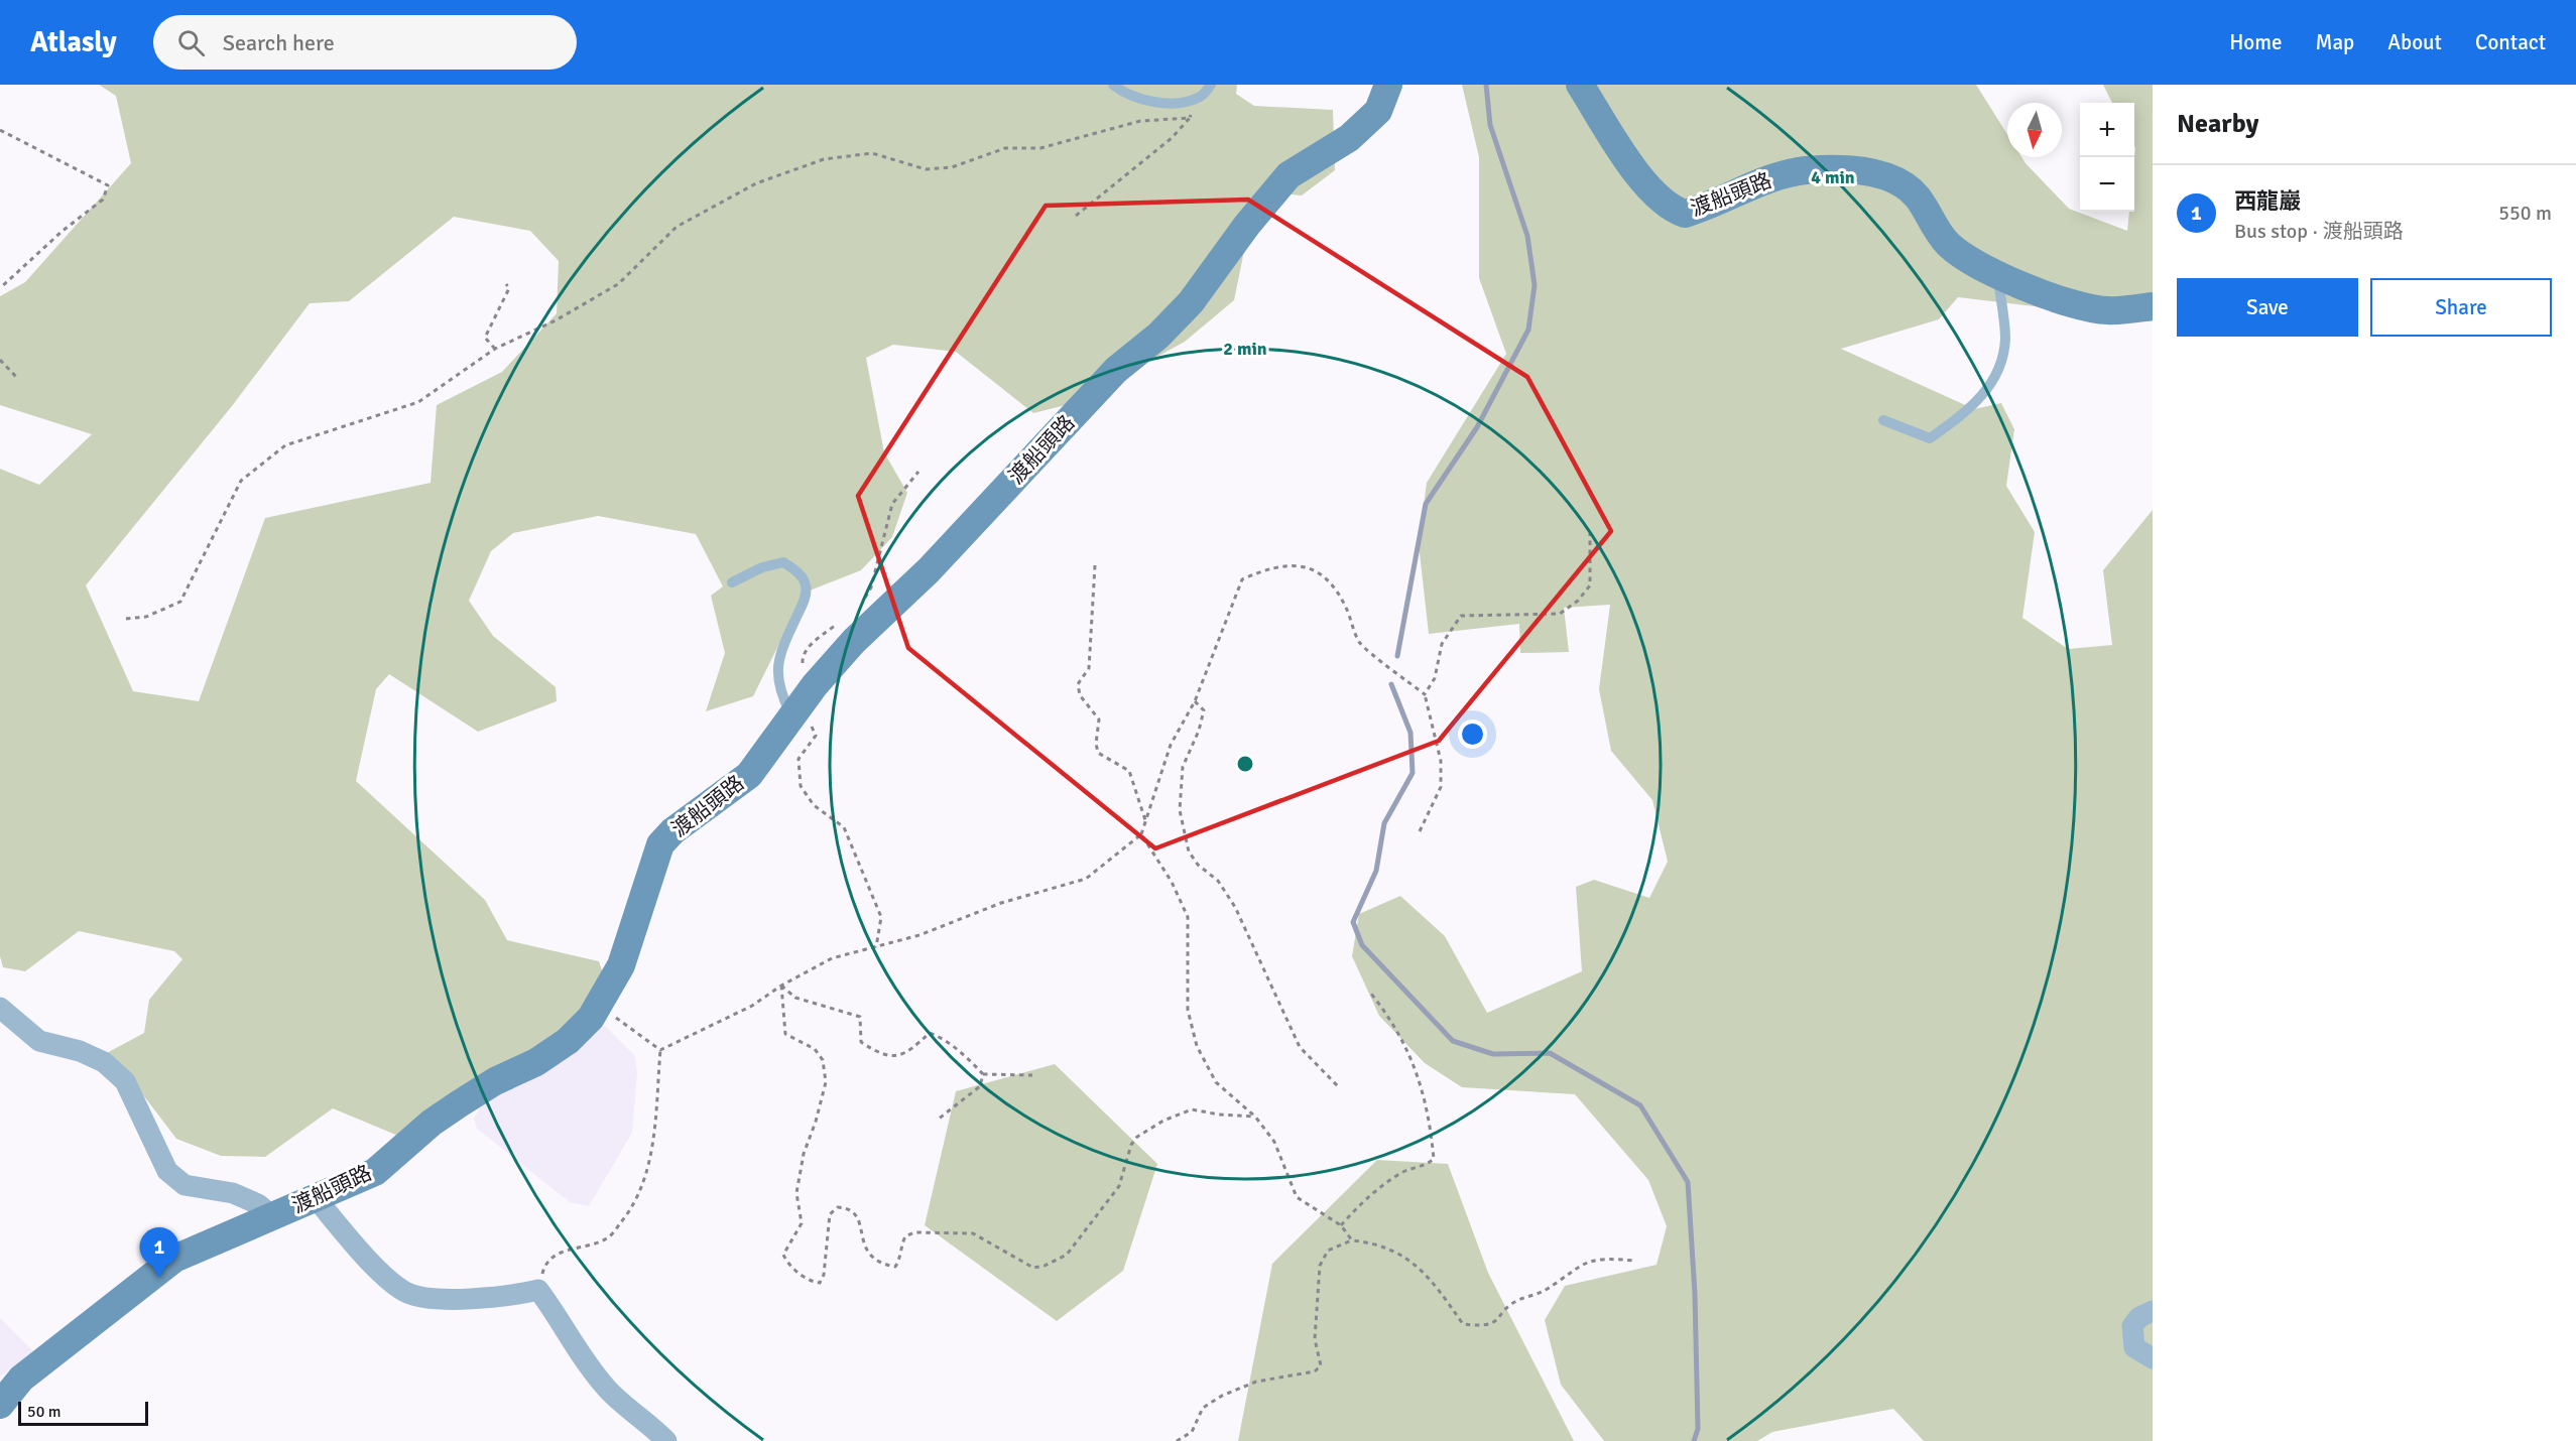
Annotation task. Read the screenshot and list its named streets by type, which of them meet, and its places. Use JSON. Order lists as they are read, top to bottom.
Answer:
{
  "streets": {
    "street": ["渡船頭路"]
  },
  "scale_bar": "50 m",
  "north": "bottom",
  "page": {
    "header": "Atlasly",
    "search": "Search here",
    "nav": [
      "Home",
      "Map",
      "About",
      "Contact"
    ],
    "heading": "Nearby",
    "map_buttons": ["+", "−"],
    "list": [
      {
        "mark": "1",
        "name": "西龍巖",
        "note": "Bus stop · 渡船頭路",
        "value": "550 m"
      }
    ],
    "buttons": ["Save", "Share"],
    "pins": "1",
    "scale": "50 m"
  },
  "rings": ["4 min", "2 min"]
}
